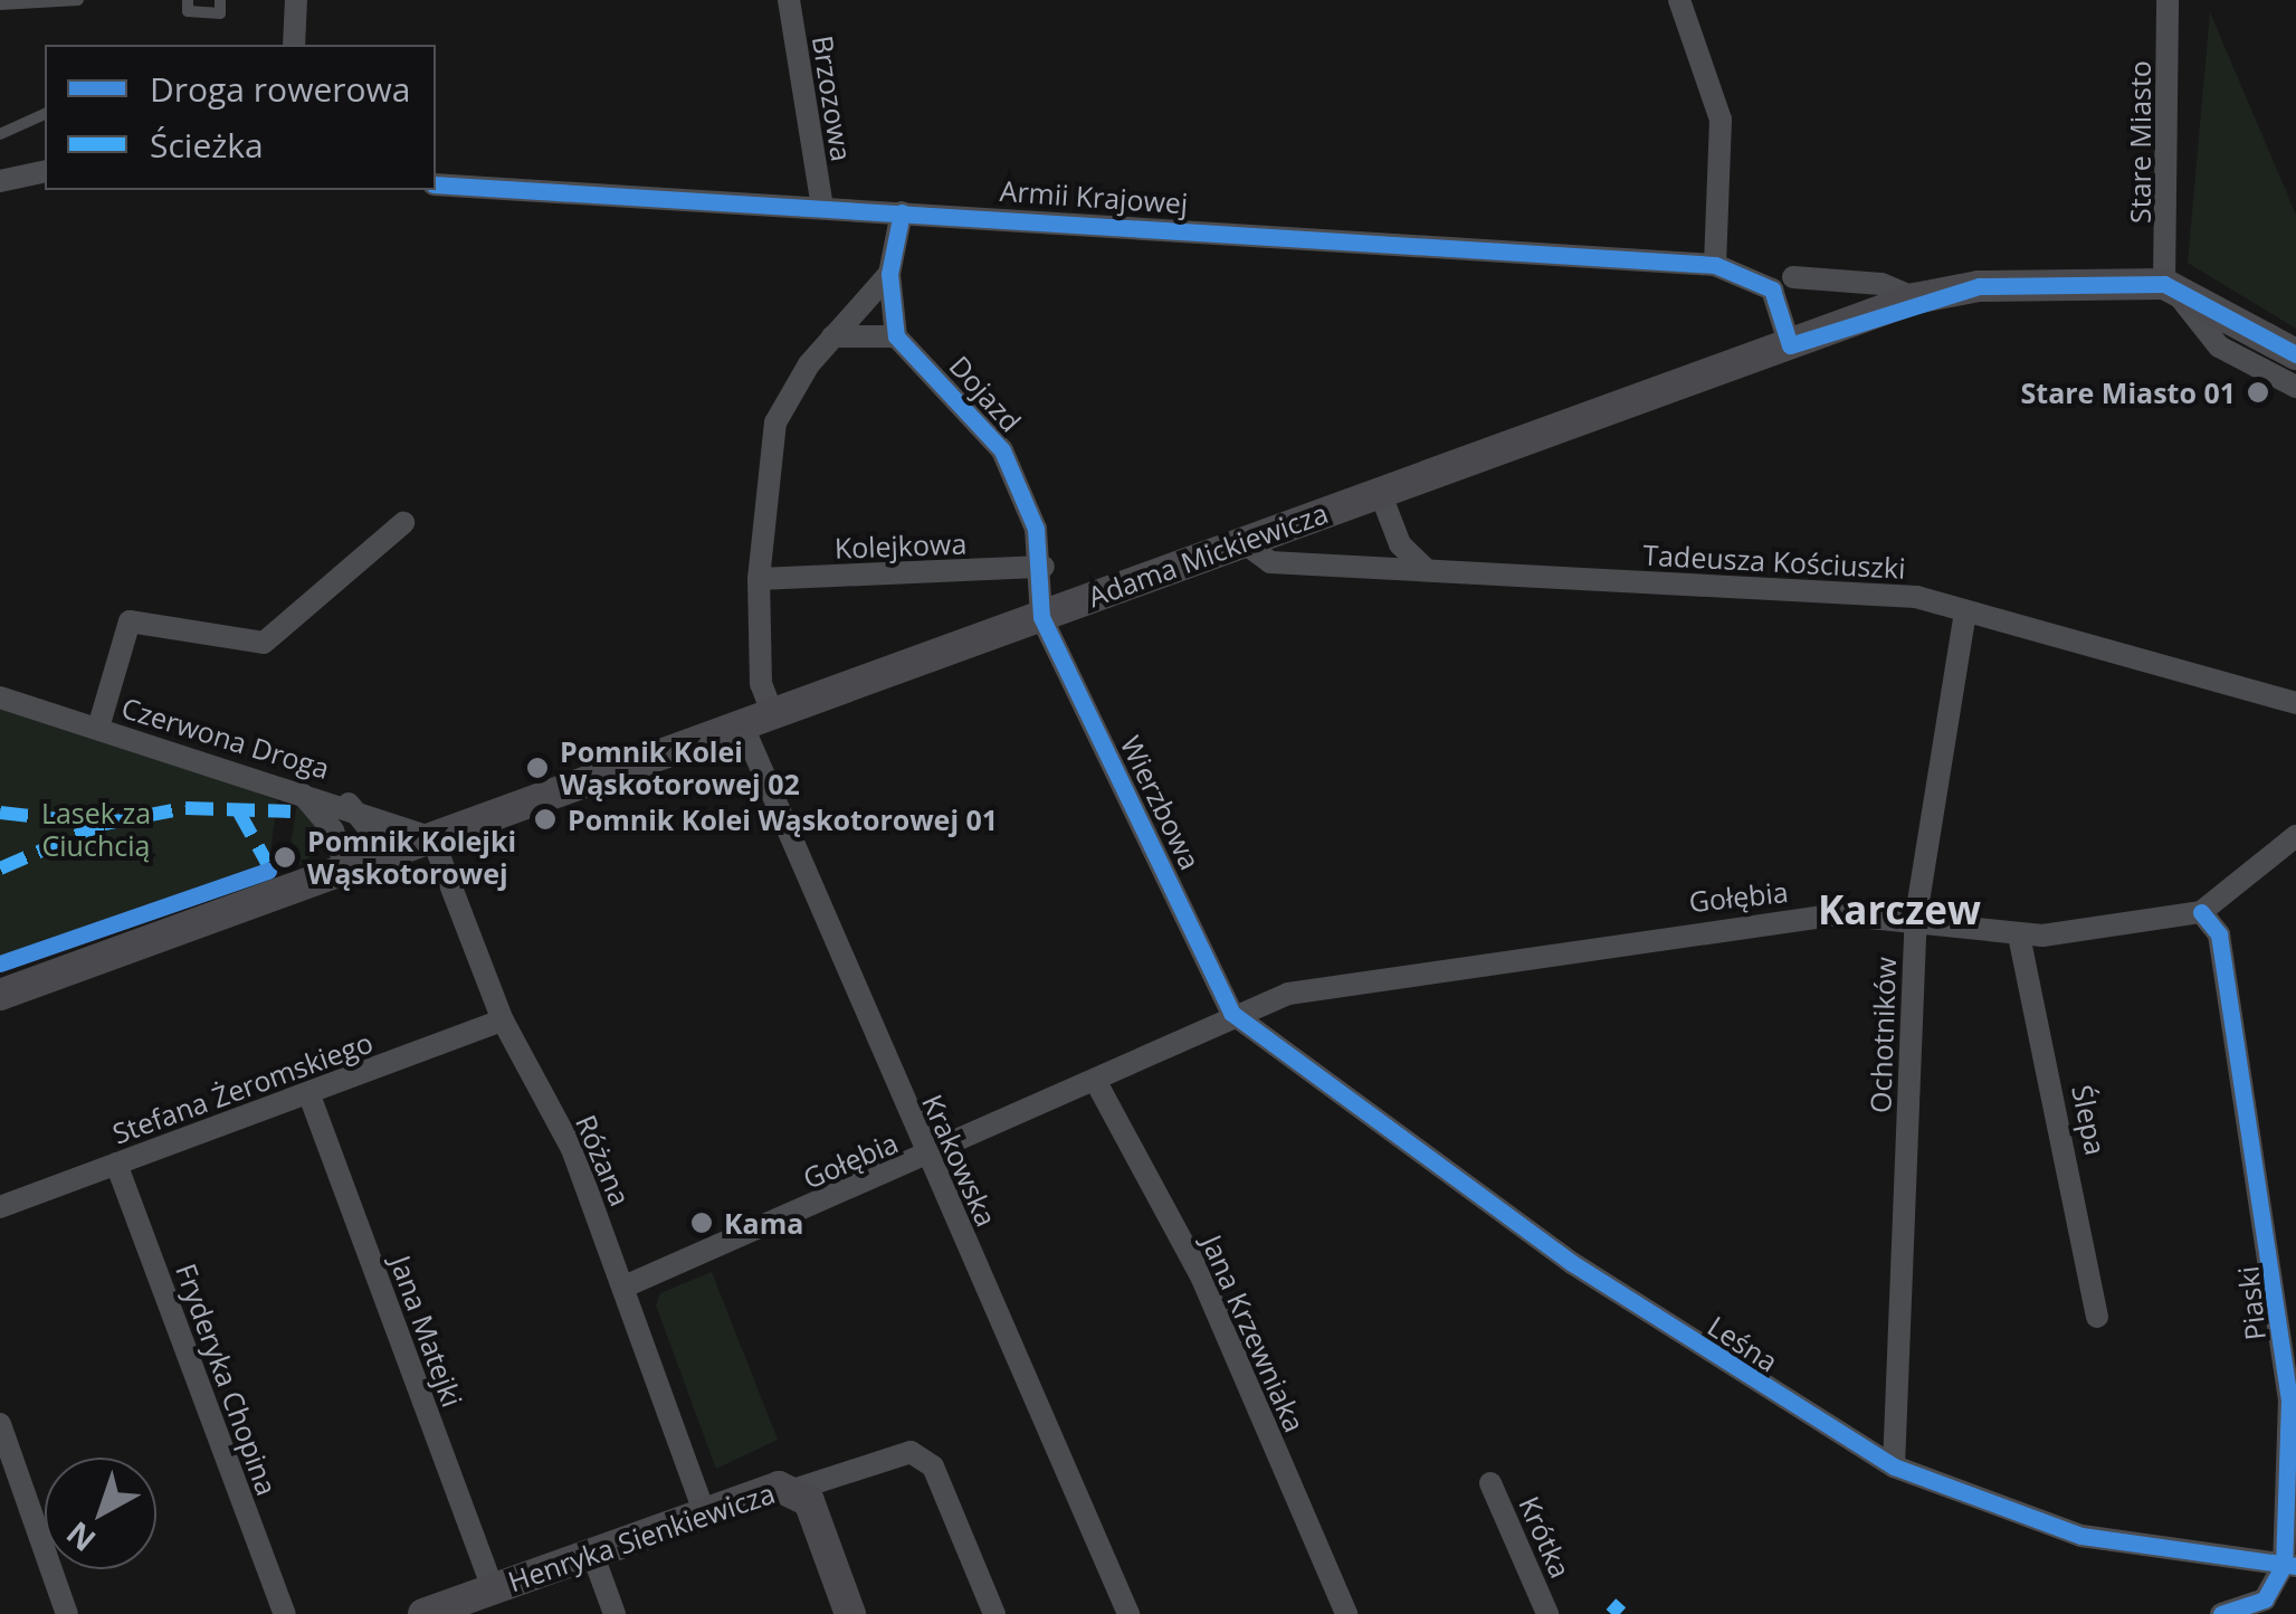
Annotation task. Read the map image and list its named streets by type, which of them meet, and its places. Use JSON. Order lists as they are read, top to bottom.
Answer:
{
  "streets": {
    "main road": ["Adama Mickiewicza", "Henryka Sienkiewicza"],
    "street": [
      "Brzozowa",
      "Stare Miasto",
      "Armii Krajowej",
      "Dojazd",
      "Kolejkowa",
      "Tadeusza Kościuszki",
      "Czerwona Droga",
      "Wierzbowa",
      "Gołębia",
      "Ochotników",
      "Stefana Żeromskiego",
      "Ślepa",
      "Różana",
      "Krakowska",
      "Piaski",
      "Jana Matejki",
      "Jana Krzewniaka",
      "Leśna",
      "Fryderyka Chopina",
      "Krótka"
    ]
  },
  "crossings": [
    ["Brzozowa", "Armii Krajowej"],
    ["Stare Miasto", "Adama Mickiewicza"],
    ["Armii Krajowej", "Adama Mickiewicza"],
    ["Dojazd", "Kolejkowa"],
    ["Dojazd", "Adama Mickiewicza"],
    ["Dojazd", "Wierzbowa"],
    ["Adama Mickiewicza", "Tadeusza Kościuszki"],
    ["Adama Mickiewicza", "Czerwona Droga"],
    ["Adama Mickiewicza", "Wierzbowa"],
    ["Adama Mickiewicza", "Różana"],
    ["Adama Mickiewicza", "Krakowska"],
    ["Tadeusza Kościuszki", "Ochotników"],
    ["Czerwona Droga", "Różana"],
    ["Wierzbowa", "Gołębia"],
    ["Wierzbowa", "Leśna"],
    ["Gołębia", "Ochotników"],
    ["Gołębia", "Ślepa"],
    ["Gołębia", "Różana"],
    ["Gołębia", "Krakowska"],
    ["Gołębia", "Piaski"],
    ["Gołębia", "Jana Krzewniaka"],
    ["Gołębia", "Leśna"],
    ["Ochotników", "Leśna"],
    ["Stefana Żeromskiego", "Różana"],
    ["Stefana Żeromskiego", "Jana Matejki"],
    ["Stefana Żeromskiego", "Fryderyka Chopina"],
    ["Różana", "Henryka Sienkiewicza"],
    ["Piaski", "Leśna"],
    ["Jana Matejki", "Henryka Sienkiewicza"]
  ],
  "districts": ["Karczew"],
  "parks": ["Lasek za Ciuchcią"],
  "places": [
    "Stare Miasto 01",
    "Pomnik Kolei Wąskotorowej 02",
    "Pomnik Kolei Wąskotorowej 01",
    "Pomnik Kolejki Wąskotorowej",
    "Kama"
  ],
  "legend": ["Droga rowerowa", "Ścieżka"],
  "north": "bottom left"
}
